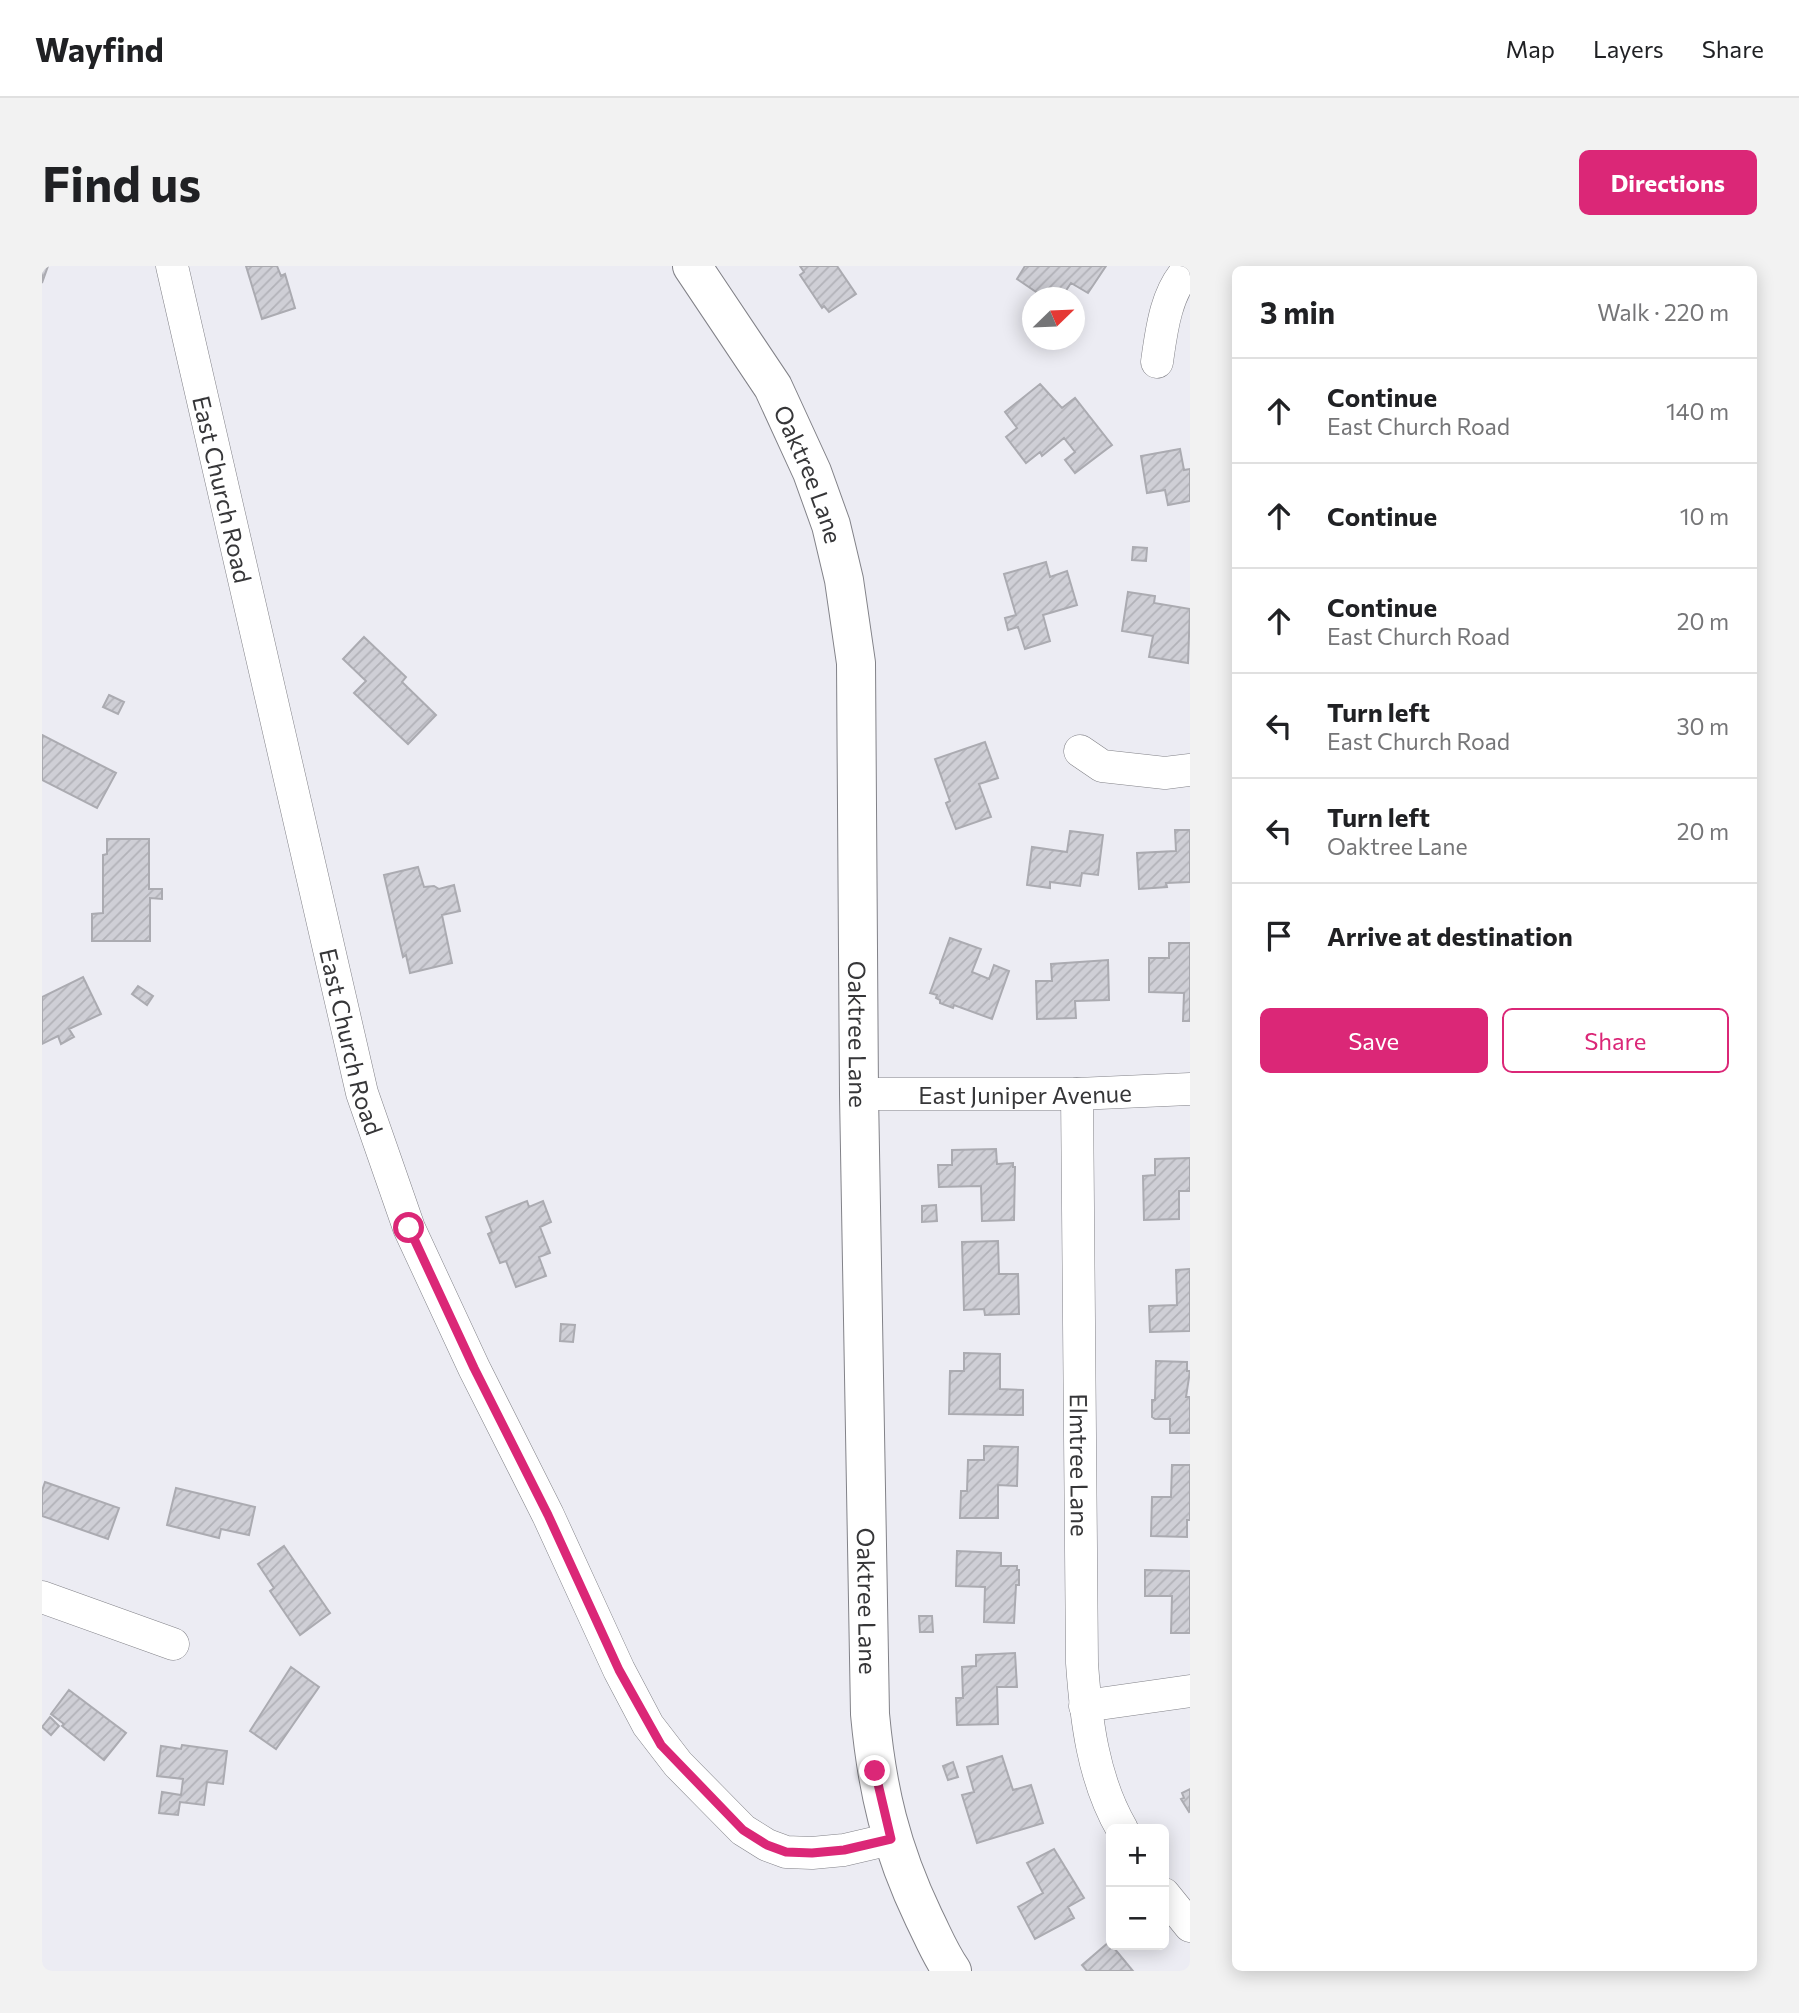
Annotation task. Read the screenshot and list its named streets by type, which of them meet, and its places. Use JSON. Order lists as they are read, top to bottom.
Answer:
{
  "streets": {
    "street": [
      "Oaktree Lane",
      "East Church Road",
      "East Juniper Avenue",
      "Elmtree Lane"
    ]
  },
  "crossings": [
    ["Oaktree Lane", "East Church Road"],
    ["Oaktree Lane", "East Juniper Avenue"],
    ["East Juniper Avenue", "Elmtree Lane"]
  ],
  "north": "top right",
  "page": {
    "header": "Wayfind",
    "nav": ["Map", "Layers", "Share"],
    "buttons": [
      "Directions",
      ["Save", "Share"]
    ],
    "title": "Find us",
    "heading": ["3 min", "Walk · 220 m"],
    "list": [
      ["Continue", "East Church Road", "140 m"],
      ["Continue", "10 m"],
      ["Continue", "East Church Road", "20 m"],
      ["Turn left", "East Church Road", "30 m"],
      ["Turn left", "Oaktree Lane", "20 m"],
      "Arrive at destination"
    ],
    "map_buttons": ["+", "−"]
  }
}
